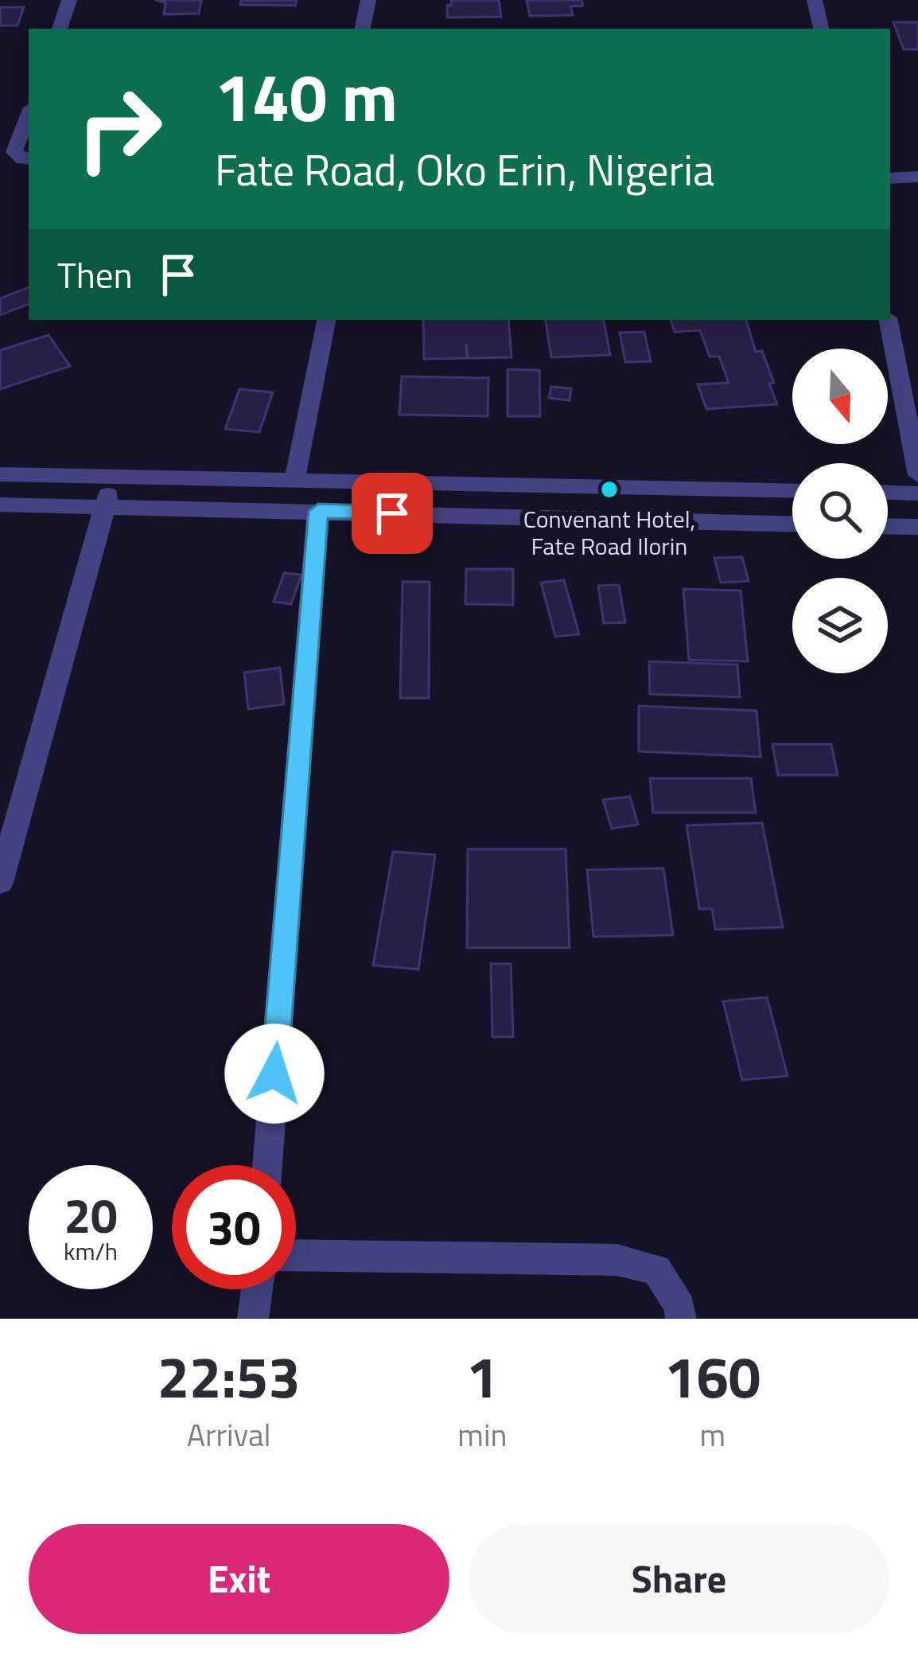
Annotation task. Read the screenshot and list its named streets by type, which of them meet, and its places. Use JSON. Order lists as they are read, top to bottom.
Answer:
{
  "places": ["Convenant Hotel, Fate Road Ilorin"],
  "north": "bottom",
  "page": {
    "turn": ["140 m", "Fate Road, Oko Erin, Nigeria"],
    "then": "Then",
    "speed": "20 km/h",
    "limit": "30",
    "eta": [
      "22:53",
      "Arrival",
      "1",
      "min",
      "160",
      "m"
    ],
    "buttons": ["Exit", "Share"]
  }
}
